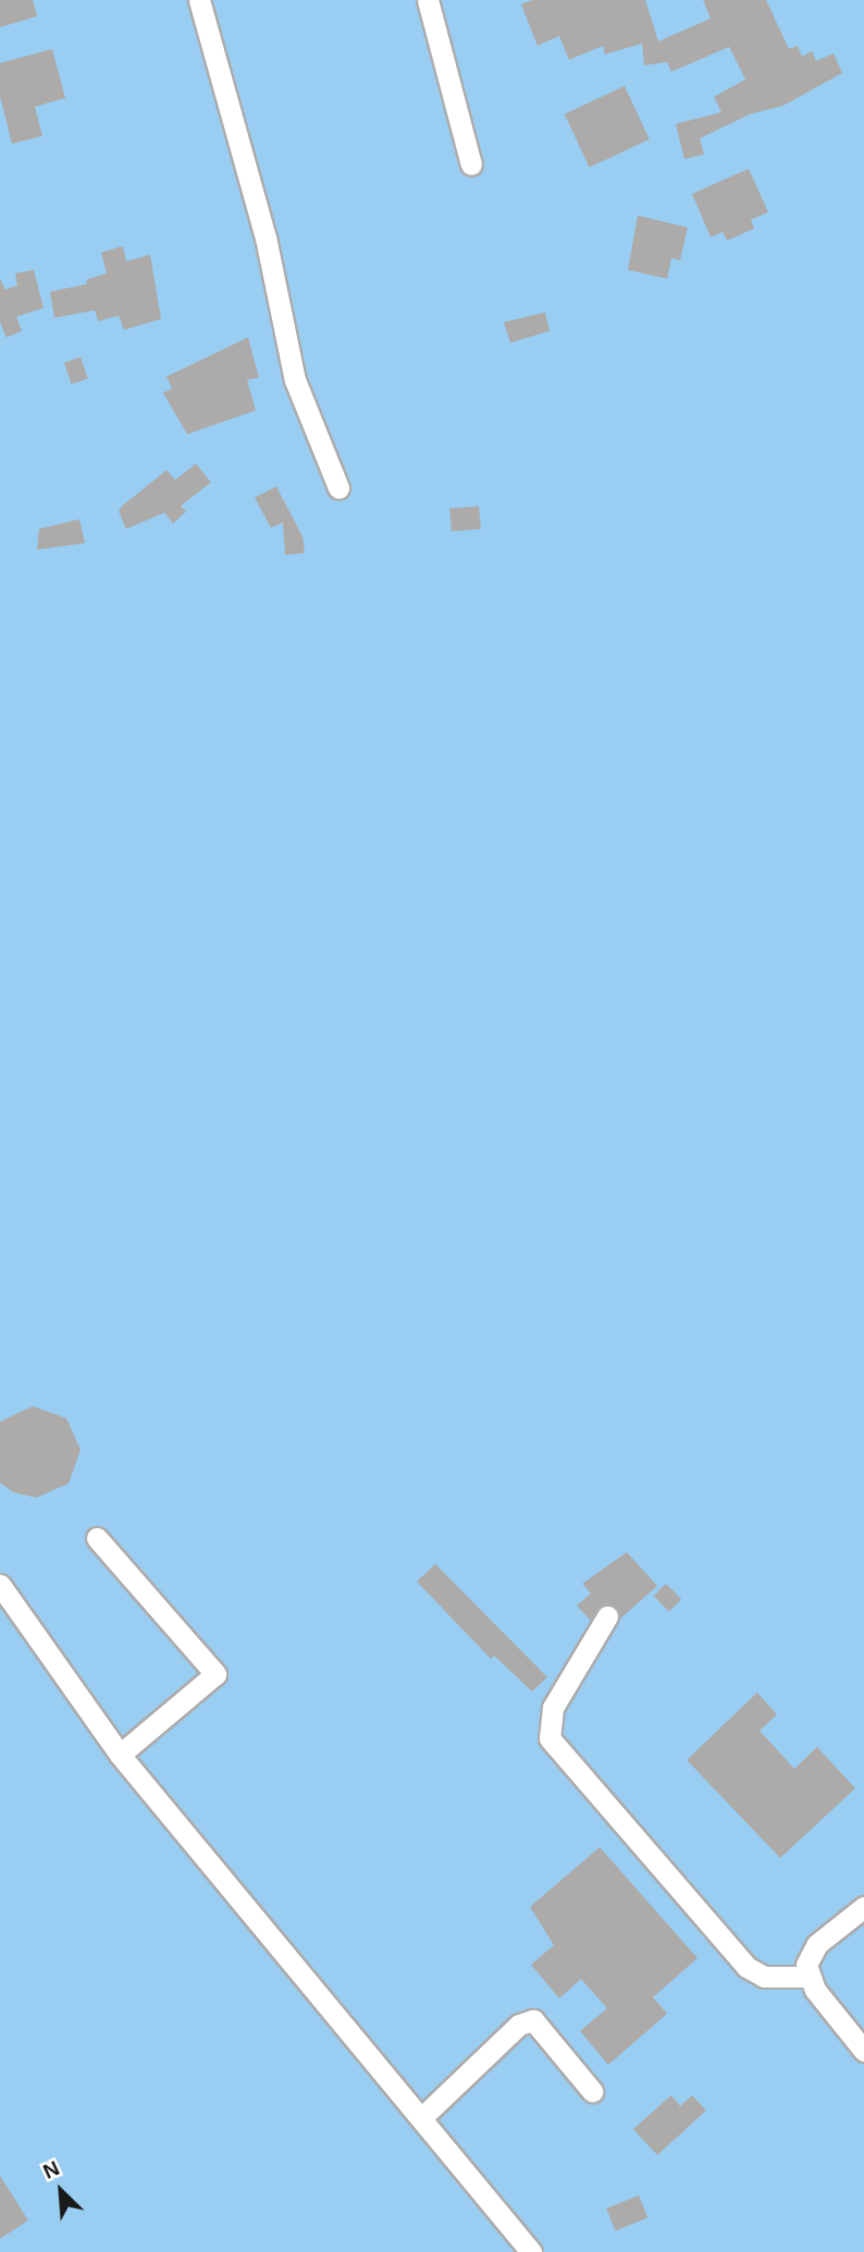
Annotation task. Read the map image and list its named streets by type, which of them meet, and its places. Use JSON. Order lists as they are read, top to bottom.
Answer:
{
  "north": "top left"
}
